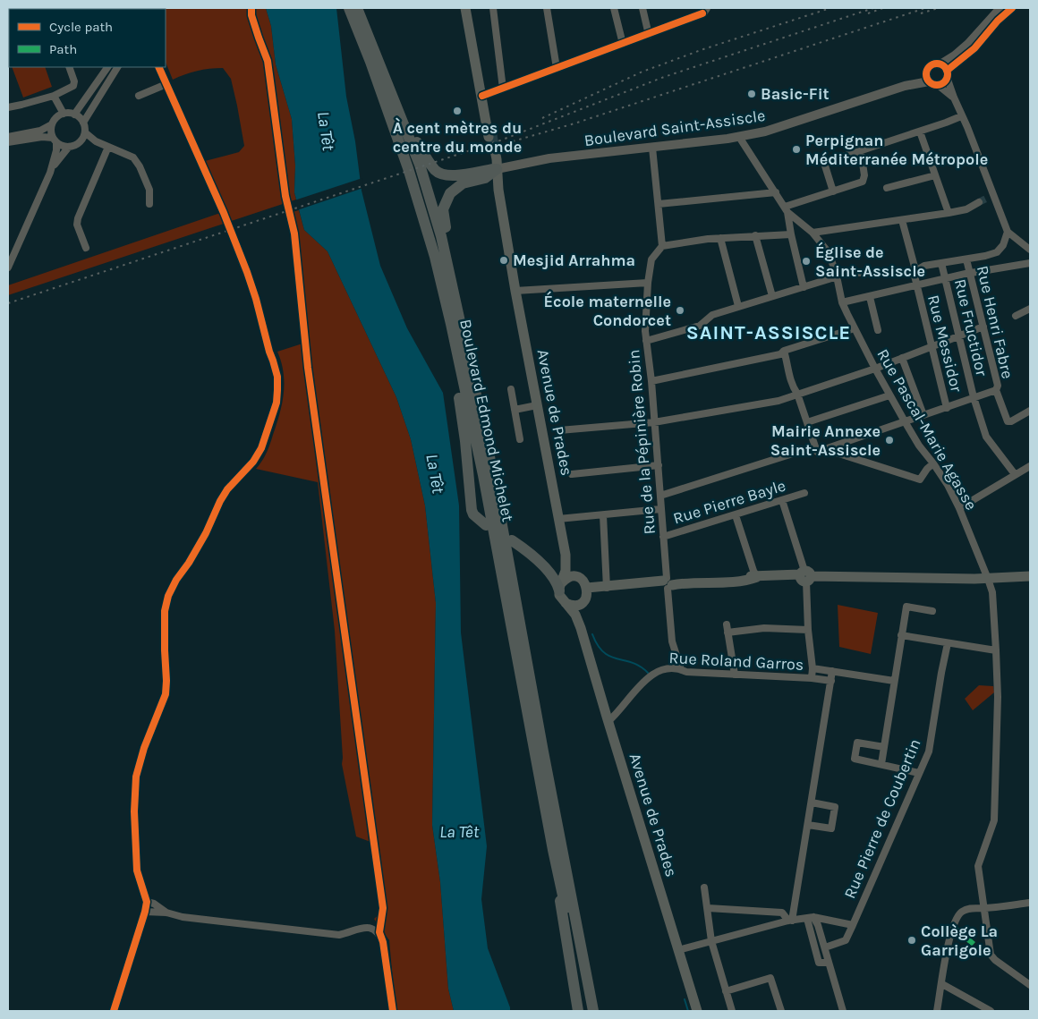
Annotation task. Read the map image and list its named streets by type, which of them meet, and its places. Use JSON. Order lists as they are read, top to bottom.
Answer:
{
  "streets": {
    "highway": ["Boulevard Edmond Michelet"],
    "main road": ["Avenue de Prades"],
    "street": [
      "Boulevard Saint-Assiscle",
      "Rue Henri Fabre",
      "Rue Fructidor",
      "Rue Messidor",
      "Rue Pascal-Marie Agasse",
      "Rue de la Pépinière Robin",
      "Rue Pierre Bayle",
      "Rue Roland Garros",
      "Rue Pierre de Coubertin"
    ]
  },
  "crossings": [
    ["Boulevard Saint-Assiscle", "Avenue de Prades"],
    ["Boulevard Saint-Assiscle", "Rue Pascal-Marie Agasse"],
    ["Avenue de Prades", "Rue Roland Garros"],
    ["Rue de la Pépinière Robin", "Rue Pierre Bayle"],
    ["Rue de la Pépinière Robin", "Rue Roland Garros"]
  ],
  "districts": ["SAINT-ASSISCLE"],
  "water": ["La Têt"],
  "places": [
    "Basic-Fit",
    "À cent mètres du centre du monde",
    "Perpignan Méditerranée Métropole",
    "Mesjid Arrahma",
    "Église de Saint-Assiscle",
    "École maternelle Condorcet",
    "Mairie Annexe Saint-Assiscle",
    "Collège La Garrigole"
  ],
  "legend": ["Cycle path", "Path"]
}
